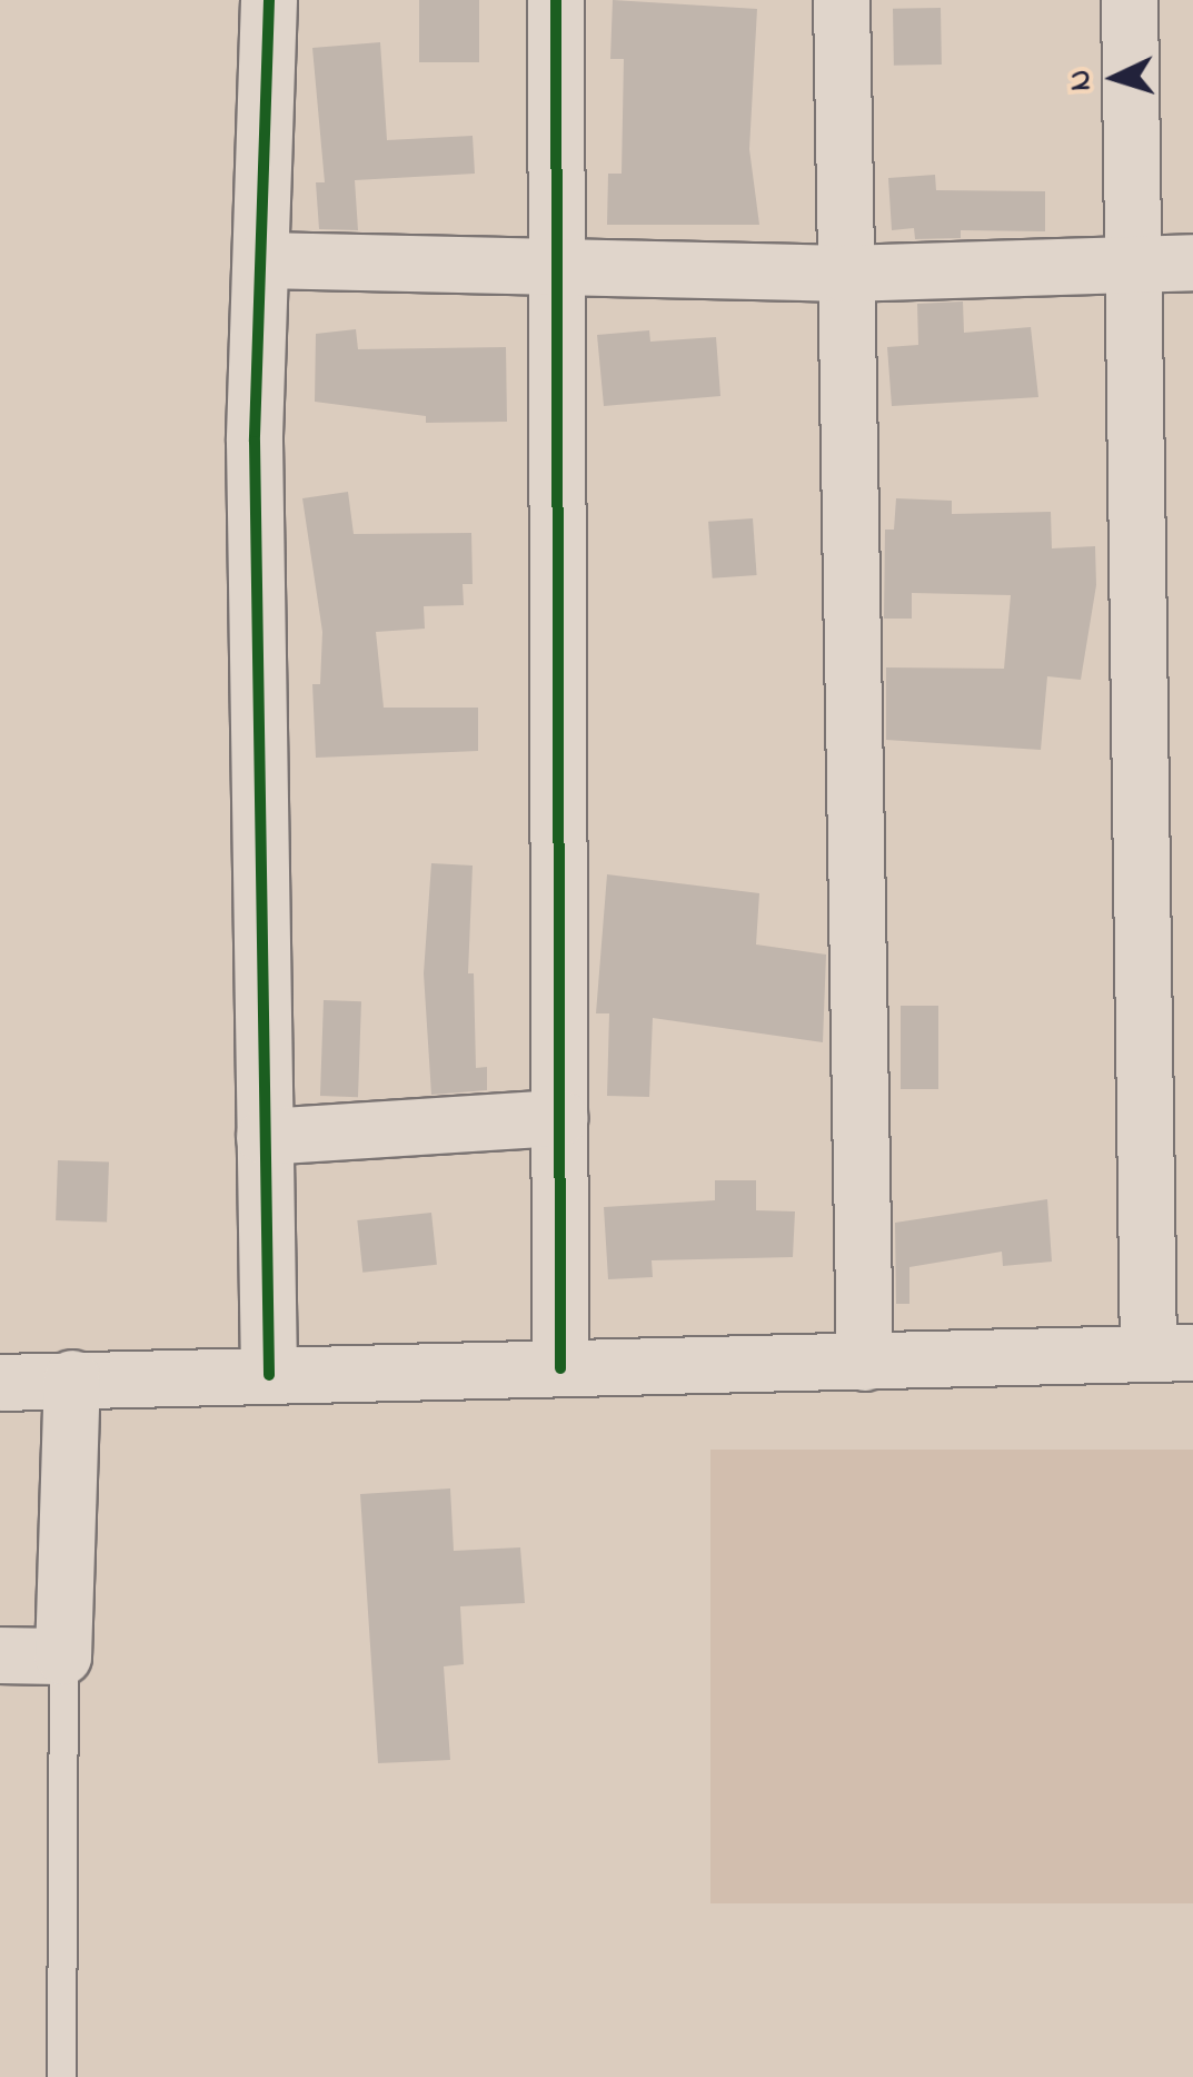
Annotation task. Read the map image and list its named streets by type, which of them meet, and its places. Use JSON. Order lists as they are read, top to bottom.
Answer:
{
  "north": "left"
}
